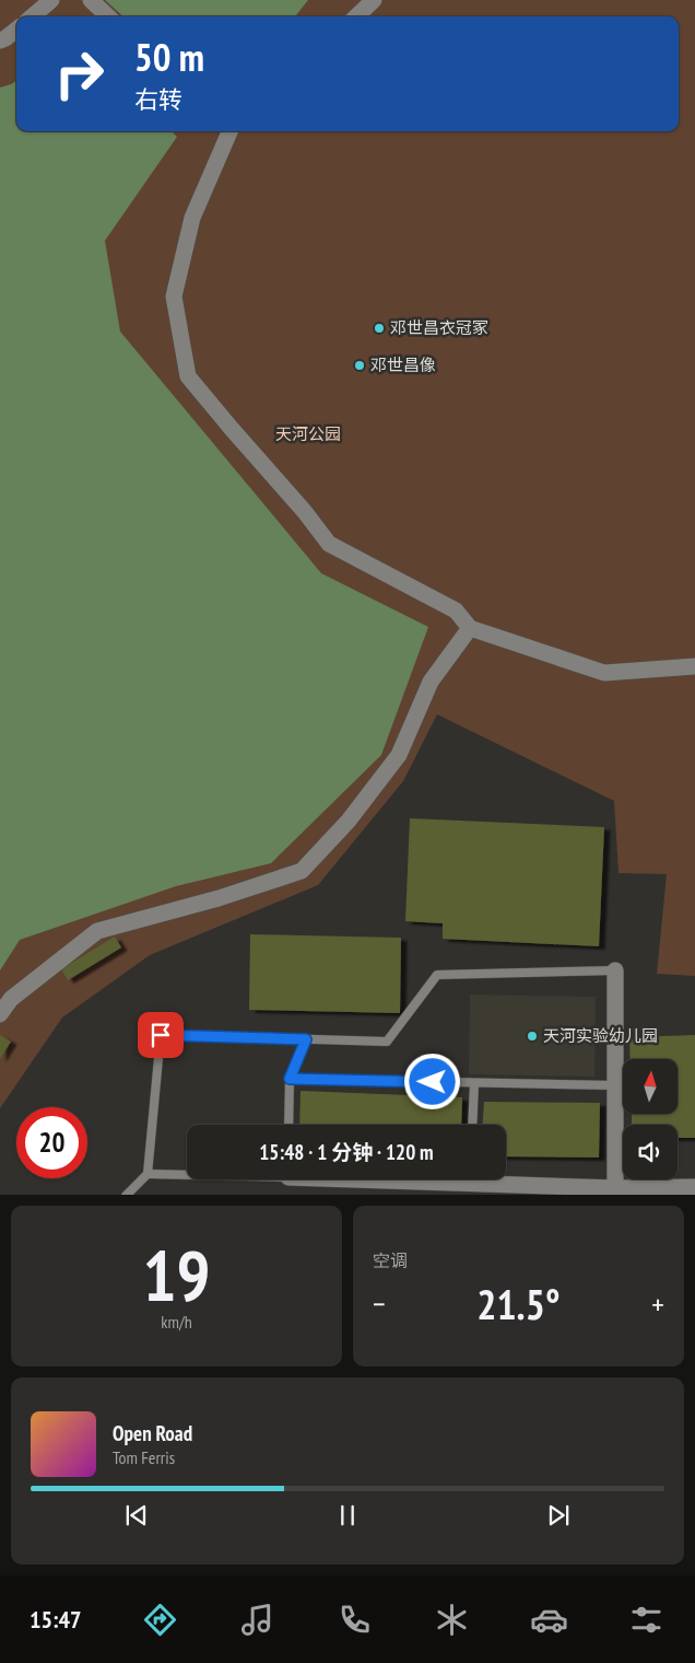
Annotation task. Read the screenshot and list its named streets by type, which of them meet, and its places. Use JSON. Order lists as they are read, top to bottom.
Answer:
{
  "parks": ["天河公园"],
  "places": ["邓世昌衣冠冢", "邓世昌像", "天河实验幼儿园"],
  "north": "top",
  "page": {
    "turn": ["50 m", "右转"],
    "limit": "20",
    "trip": "15:48 · 1 分钟 · 120 m",
    "tile": [
      ["19", "km/h"],
      "空调"
    ],
    "heat": ["−", "21.5°", "+"],
    "song": ["Open Road", "Tom Ferris"],
    "tabs": "15:47"
  }
}
